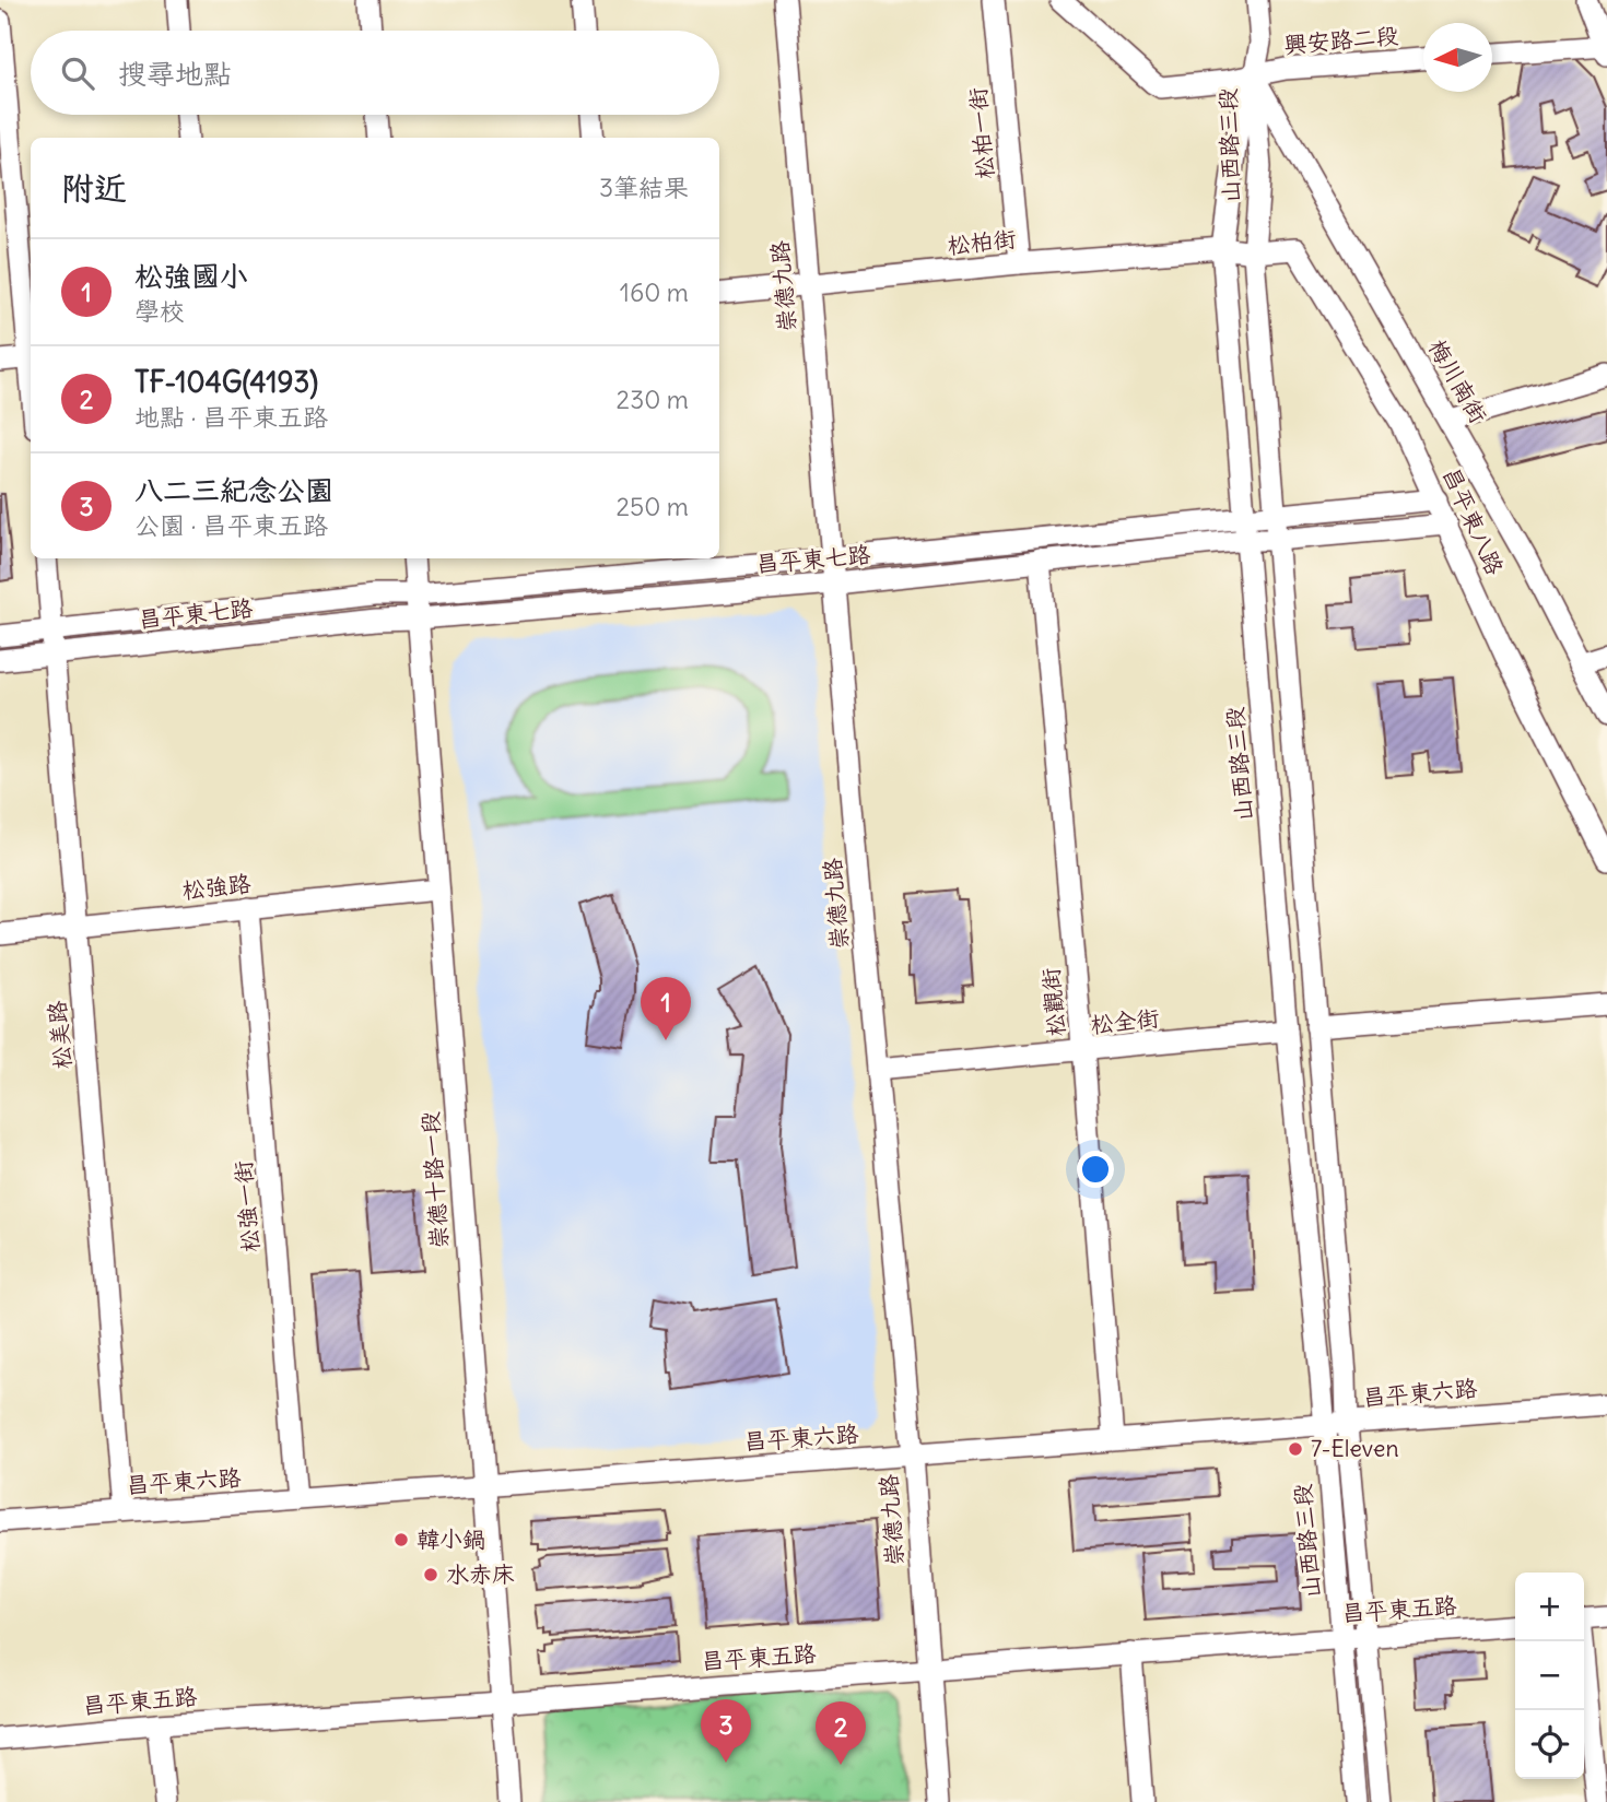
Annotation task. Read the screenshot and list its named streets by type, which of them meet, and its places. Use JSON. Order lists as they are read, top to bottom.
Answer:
{
  "streets": {
    "street": [
      "興安路二段",
      "松柏一街",
      "山西路三段",
      "松柏街",
      "崇德九路",
      "梅川南街",
      "昌平東八路",
      "昌平東七路",
      "松強路",
      "松觀街",
      "松全街",
      "松美路",
      "崇德十路一段",
      "松強一街",
      "昌平東六路",
      "昌平東五路"
    ]
  },
  "crossings": [
    ["興安路二段", "山西路三段"],
    ["興安路二段", "梅川南街"],
    ["松柏一街", "松柏街"],
    ["山西路三段", "松柏街"],
    ["山西路三段", "梅川南街"],
    ["山西路三段", "昌平東八路"],
    ["山西路三段", "昌平東七路"],
    ["山西路三段", "松全街"],
    ["山西路三段", "昌平東六路"],
    ["山西路三段", "昌平東五路"],
    ["松柏街", "崇德九路"],
    ["松柏街", "昌平東八路"],
    ["崇德九路", "昌平東七路"],
    ["崇德九路", "松全街"],
    ["崇德九路", "昌平東六路"],
    ["崇德九路", "昌平東五路"],
    ["昌平東八路", "昌平東七路"],
    ["昌平東七路", "松觀街"],
    ["昌平東七路", "松美路"],
    ["昌平東七路", "崇德十路一段"],
    ["松強路", "松美路"],
    ["松強路", "崇德十路一段"],
    ["松強路", "松強一街"],
    ["松觀街", "松全街"],
    ["松觀街", "昌平東六路"],
    ["松美路", "昌平東六路"],
    ["崇德十路一段", "昌平東六路"],
    ["崇德十路一段", "昌平東五路"],
    ["松強一街", "昌平東六路"]
  ],
  "places": ["7-Eleven", "韓小鍋", "水赤床"],
  "north": "left",
  "page": {
    "search": "搜尋地點",
    "heading": ["附近", "3筆結果"],
    "list": [
      {
        "mark": "1",
        "name": "松強國小",
        "note": "學校",
        "value": "160 m"
      },
      {
        "mark": "2",
        "name": "TF-104G(4193)",
        "note": "地點 · 昌平東五路",
        "value": "230 m"
      },
      {
        "mark": "3",
        "name": "八二三紀念公園",
        "note": "公園 · 昌平東五路",
        "value": "250 m"
      }
    ],
    "pins": ["1", "3", "2"],
    "map_buttons": ["+", "−"]
  }
}
